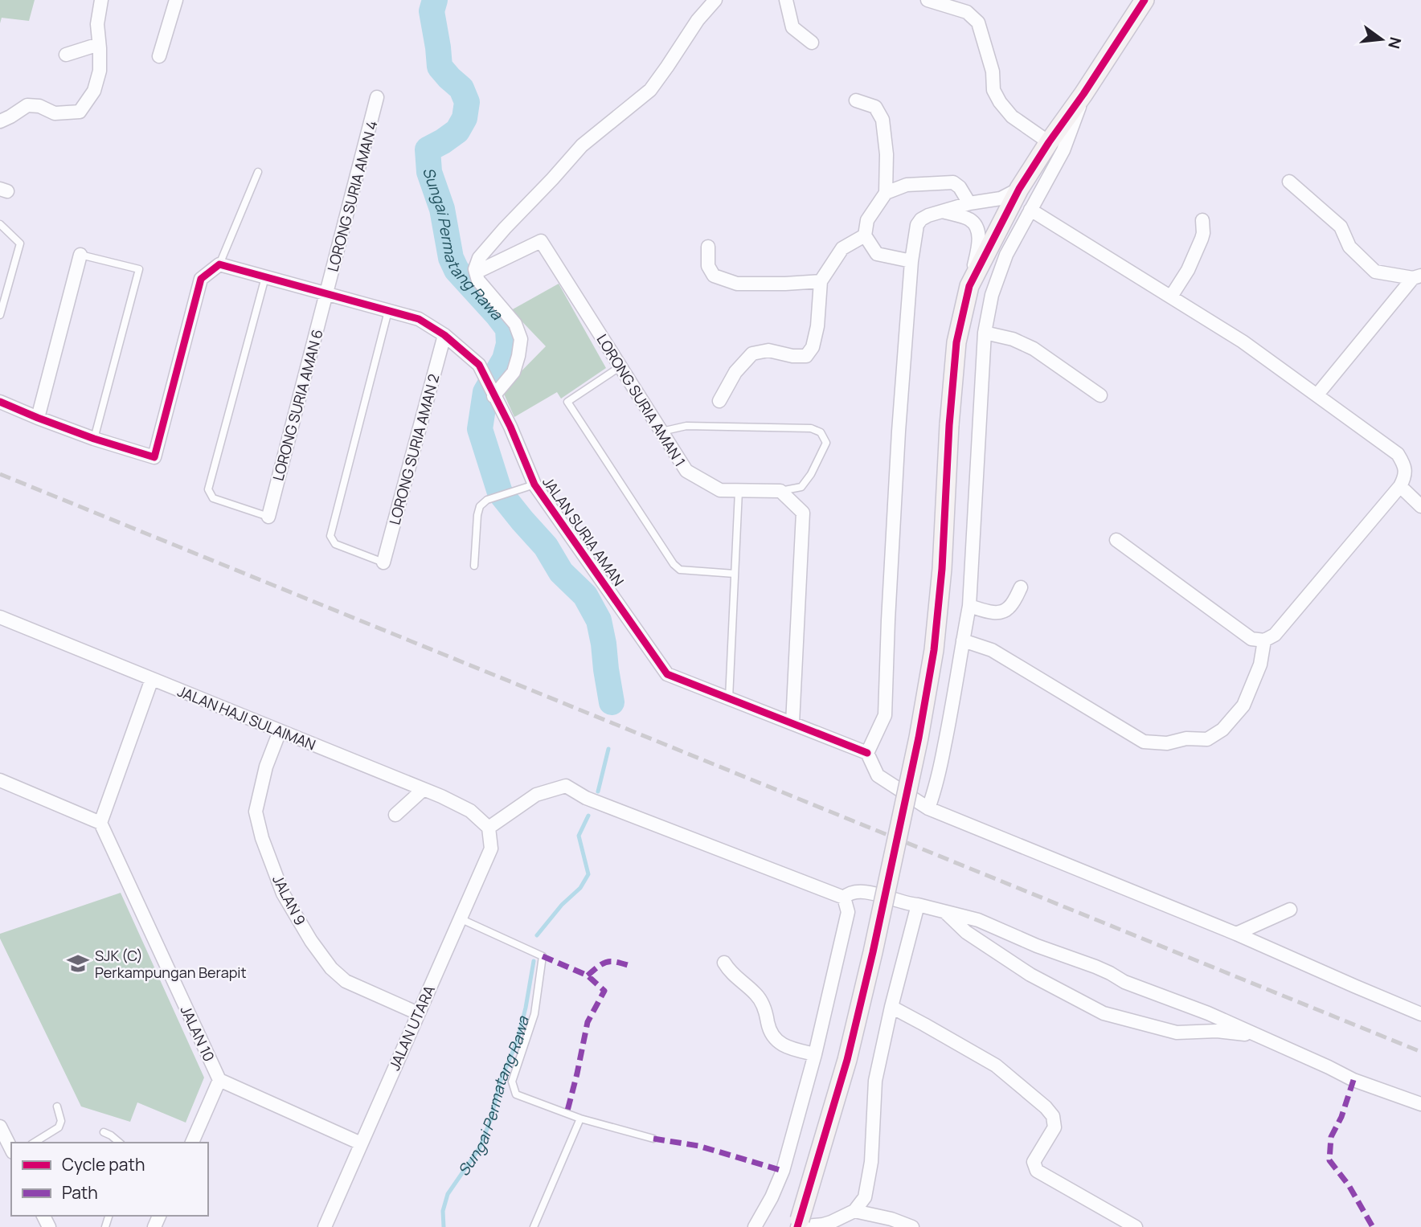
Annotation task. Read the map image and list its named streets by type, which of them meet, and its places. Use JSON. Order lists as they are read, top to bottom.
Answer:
{
  "streets": {
    "street": [
      "LORONG SURIA AMAN 4",
      "LORONG SURIA AMAN 1",
      "LORONG SURIA AMAN 6",
      "LORONG SURIA AMAN 2",
      "JALAN SURIA AMAN",
      "JALAN HAJI SULAIMAN",
      "JALAN 9",
      "JALAN UTARA",
      "JALAN 10"
    ]
  },
  "crossings": [
    ["LORONG SURIA AMAN 4", "LORONG SURIA AMAN 6"],
    ["LORONG SURIA AMAN 4", "JALAN SURIA AMAN"],
    ["LORONG SURIA AMAN 6", "JALAN SURIA AMAN"],
    ["LORONG SURIA AMAN 2", "JALAN SURIA AMAN"],
    ["JALAN HAJI SULAIMAN", "JALAN 9"],
    ["JALAN HAJI SULAIMAN", "JALAN UTARA"],
    ["JALAN 9", "JALAN UTARA"]
  ],
  "water": ["Sungai Permatang Rawa"],
  "places": {
    "school or university": ["SJK (C) Perkampungan Berapit"]
  },
  "legend": ["Cycle path", "Path"],
  "north": "right"
}
